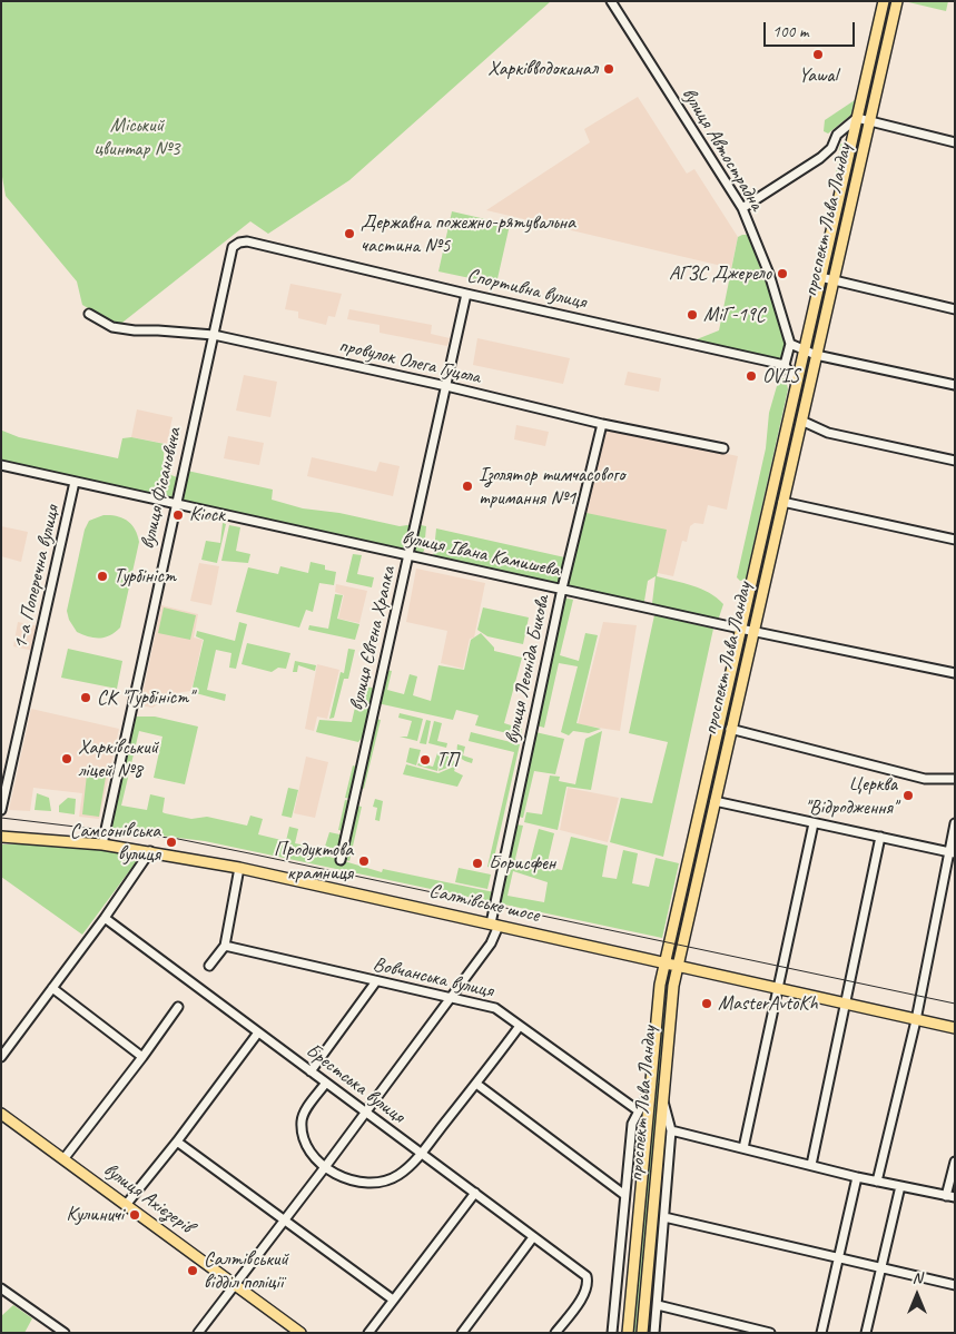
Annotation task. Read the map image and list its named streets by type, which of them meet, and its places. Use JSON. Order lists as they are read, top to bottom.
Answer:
{
  "streets": {
    "main road": ["проспект Льва Ландау", "Салтівське шосе", "вулиця Ахієзерів"],
    "street": [
      "вулиця Автострадна",
      "Спортивна вулиця",
      "провулок Олега Гуцола",
      "вулиця Фісановича",
      "вулиця Івана Камишева",
      "1-а Поперечна вулиця",
      "вулиця Євгена Храпка",
      "вулиця Леоніда Бикова",
      "Вовчанська вулиця",
      "Брестська вулиця"
    ]
  },
  "crossings": [
    ["проспект Льва Ландау", "вулиця Івана Камишева"],
    ["проспект Льва Ландау", "Салтівське шосе"],
    ["Спортивна вулиця", "вулиця Фісановича"],
    ["Спортивна вулиця", "вулиця Євгена Храпка"],
    ["провулок Олега Гуцола", "вулиця Фісановича"],
    ["провулок Олега Гуцола", "вулиця Євгена Храпка"],
    ["провулок Олега Гуцола", "вулиця Леоніда Бикова"],
    ["вулиця Фісановича", "вулиця Івана Камишева"],
    ["вулиця Фісановича", "Салтівське шосе"],
    ["вулиця Івана Камишева", "1-а Поперечна вулиця"],
    ["вулиця Івана Камишева", "вулиця Євгена Храпка"],
    ["вулиця Івана Камишева", "вулиця Леоніда Бикова"],
    ["вулиця Леоніда Бикова", "Салтівське шосе"],
    ["вулиця Леоніда Бикова", "Вовчанська вулиця"],
    ["вулиця Леоніда Бикова", "Брестська вулиця"],
    ["вулиця Леоніда Бикова", "вулиця Ахієзерів"]
  ],
  "parks": ["Міський цвинтар №3"],
  "places": [
    "Yawal",
    "Харківводоканал",
    "Державна пожежно-рятувальна частина №5",
    "АГЗС Джерело",
    "МіГ-19С",
    "OVIS",
    "Ізолятор тимчасового тримання №1",
    "Кіоск",
    "Турбініст",
    "СК \"Турбініст\"",
    "Харківський ліцей №8",
    "ТП",
    "Церква \"Відродження\"",
    "Самсонівська вулиця",
    "Продуктова крамниця",
    "Борисфен",
    "MasterAvtoKh",
    "Кулиничі",
    "Салтівський відділ поліції"
  ],
  "scale_bar": "100 m",
  "north": "top"
}
